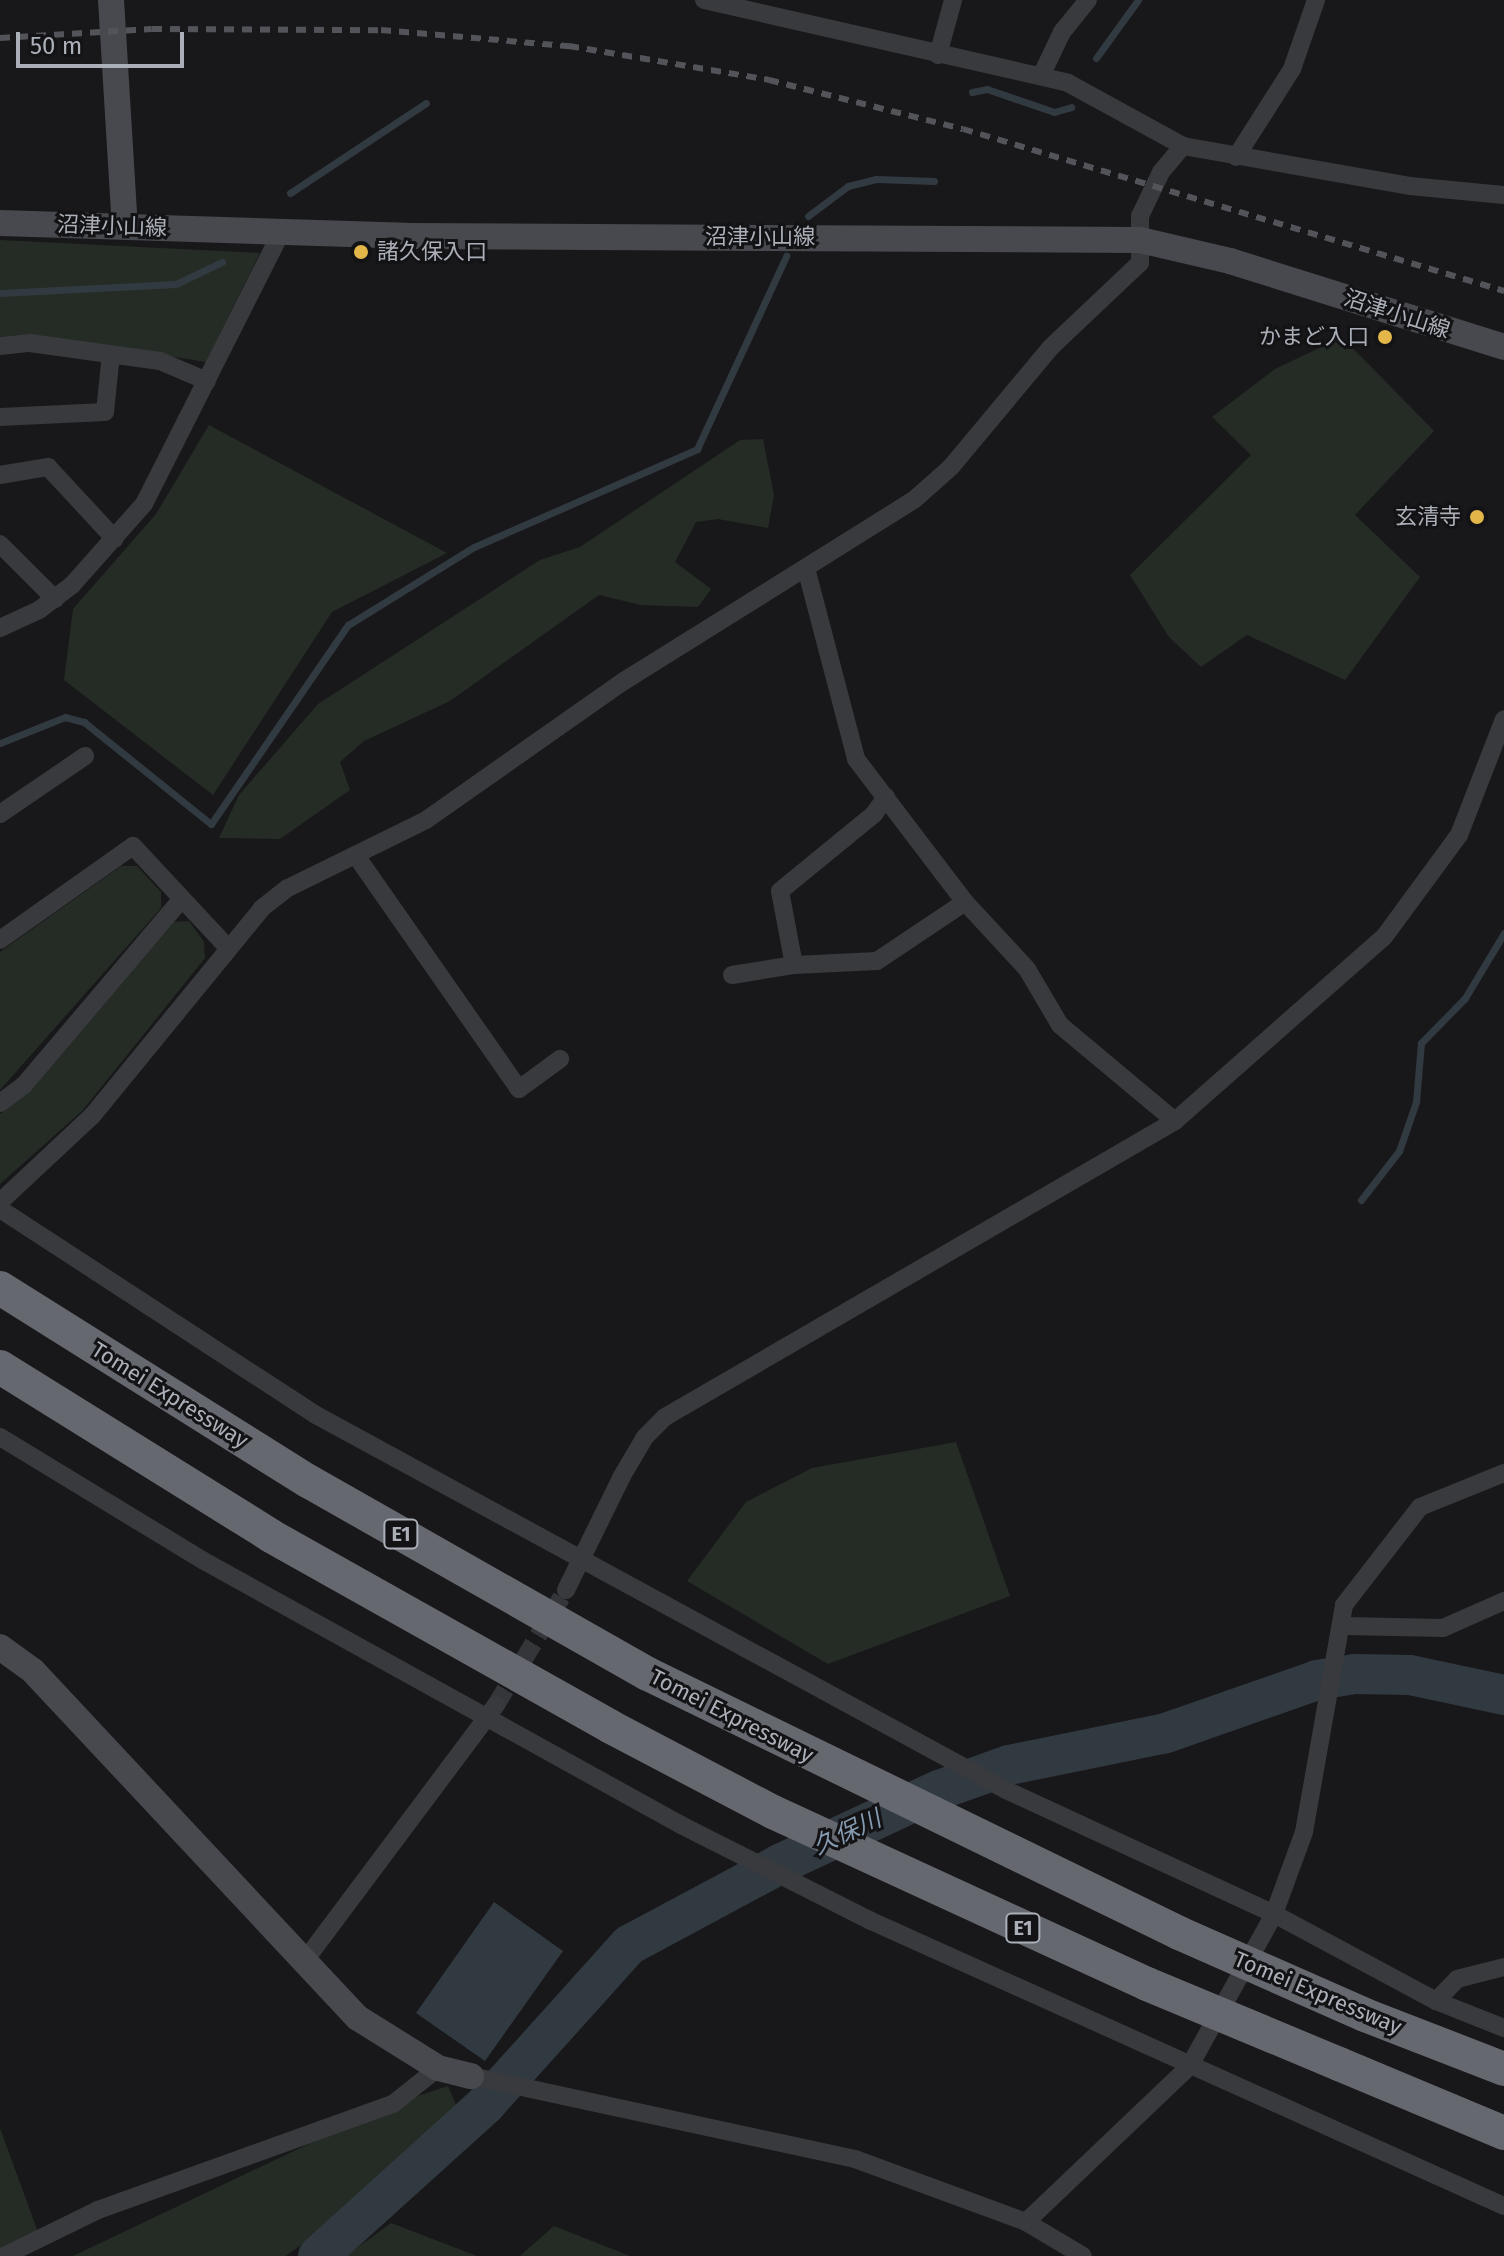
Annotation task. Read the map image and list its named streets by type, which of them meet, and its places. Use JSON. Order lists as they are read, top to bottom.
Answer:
{
  "streets": {
    "highway": ["Tomei Expressway", "E1"],
    "main road": ["沼津小山線"]
  },
  "water": ["久保川"],
  "places": ["諸久保入口", "かまど入口", "玄清寺"],
  "scale_bar": "50 m"
}
